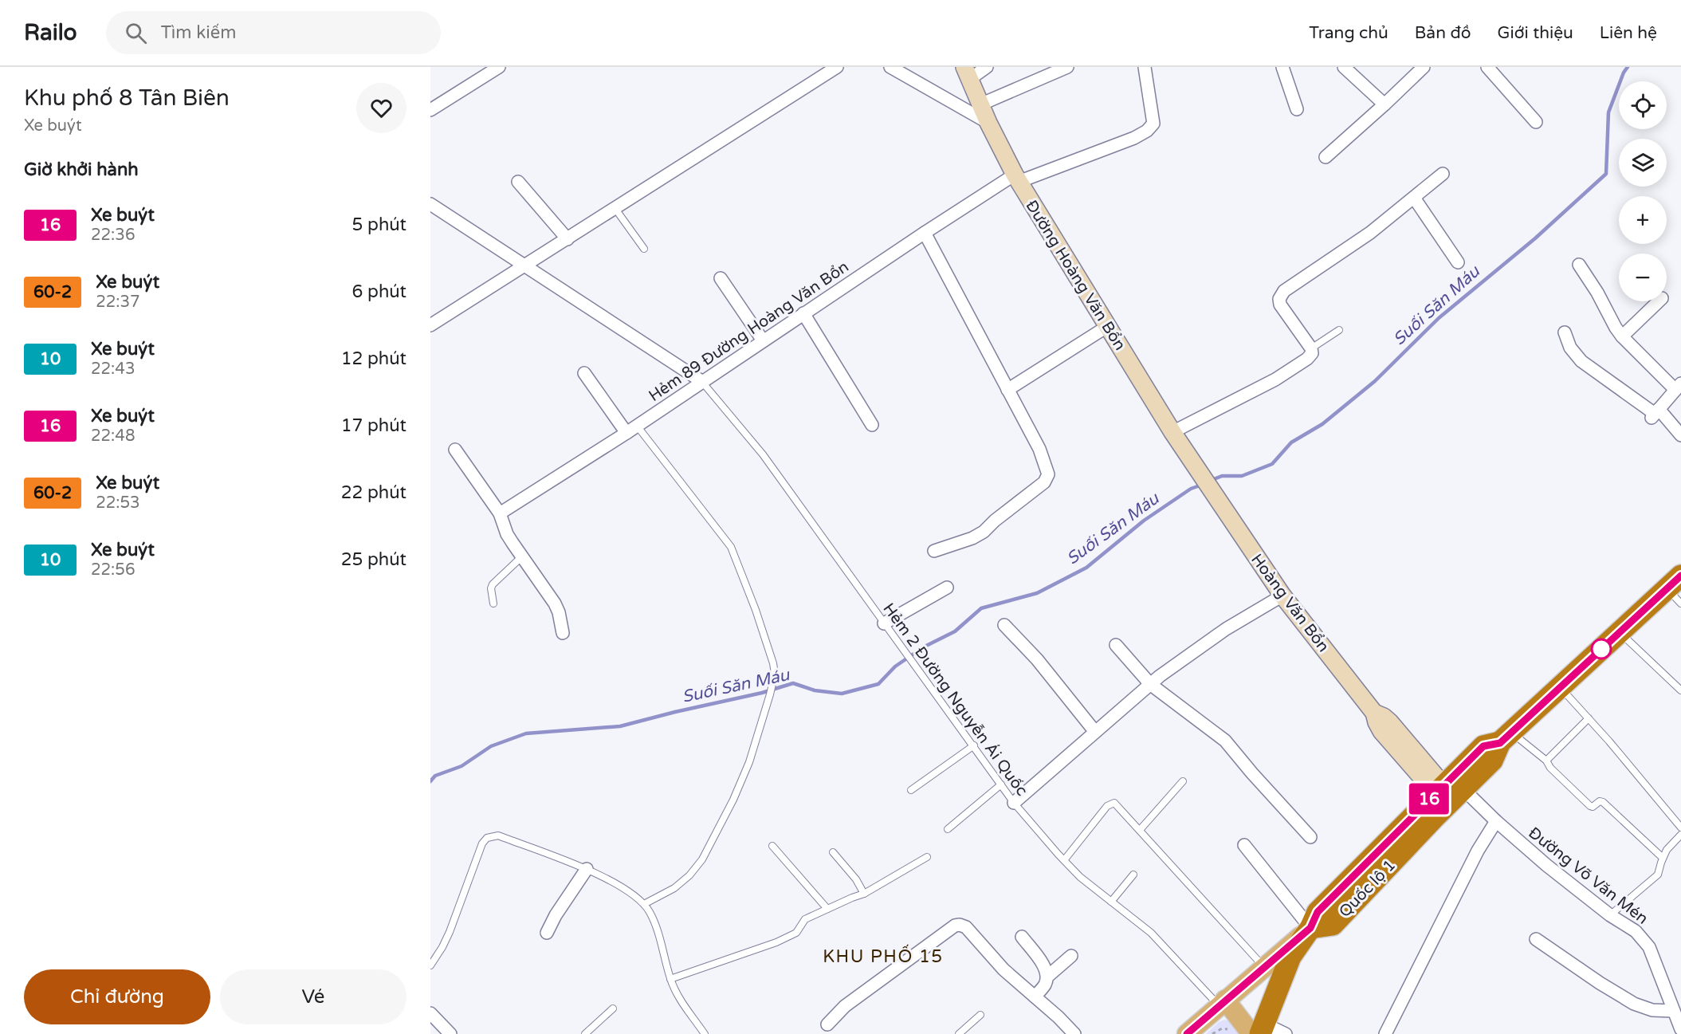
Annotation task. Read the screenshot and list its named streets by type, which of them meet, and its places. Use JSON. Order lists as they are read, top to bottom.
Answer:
{
  "streets": {
    "highway": ["Quốc lộ 1"],
    "main road": ["Đường Hoàng Văn Bổn", "Hoàng Văn Bổn"],
    "street": ["Hẻm 89 Đường Hoàng Văn Bổn", "Đường Võ Văn Mén"],
    "lane": ["Hẻm 2 Đường Nguyễn Ái Quốc"]
  },
  "crossings": [
    ["Đường Hoàng Văn Bổn", "Hẻm 89 Đường Hoàng Văn Bổn"],
    ["Đường Hoàng Văn Bổn", "Hoàng Văn Bổn"],
    ["Hẻm 89 Đường Hoàng Văn Bổn", "Hẻm 2 Đường Nguyễn Ái Quốc"],
    ["Hoàng Văn Bổn", "Đường Võ Văn Mén"],
    ["Hoàng Văn Bổn", "Quốc lộ 1"],
    ["Đường Võ Văn Mén", "Quốc lộ 1"]
  ],
  "districts": ["KHU PHỐ 15"],
  "water": ["Suối Săn Máu"],
  "lines": ["bus line 16"],
  "page": {
    "header": "Railo",
    "search": "Tìm kiếm",
    "nav": [
      "Trang chủ",
      "Bản đồ",
      "Giới thiệu",
      "Liên hệ"
    ],
    "heading": [
      ["Khu phố 8 Tân Biên", "Xe buýt"],
      "Giờ khởi hành"
    ],
    "on_map": "16",
    "map_buttons": ["+", "−"],
    "list": [
      {
        "mark": "16",
        "name": "Xe buýt",
        "note": "22:36",
        "value": "5 phút"
      },
      {
        "mark": "60-2",
        "name": "Xe buýt",
        "note": "22:37",
        "value": "6 phút"
      },
      {
        "mark": "10",
        "name": "Xe buýt",
        "note": "22:43",
        "value": "12 phút"
      },
      {
        "mark": "16",
        "name": "Xe buýt",
        "note": "22:48",
        "value": "17 phút"
      },
      {
        "mark": "60-2",
        "name": "Xe buýt",
        "note": "22:53",
        "value": "22 phút"
      },
      {
        "mark": "10",
        "name": "Xe buýt",
        "note": "22:56",
        "value": "25 phút"
      }
    ],
    "buttons": ["Chỉ đường", "Vé"]
  }
}
